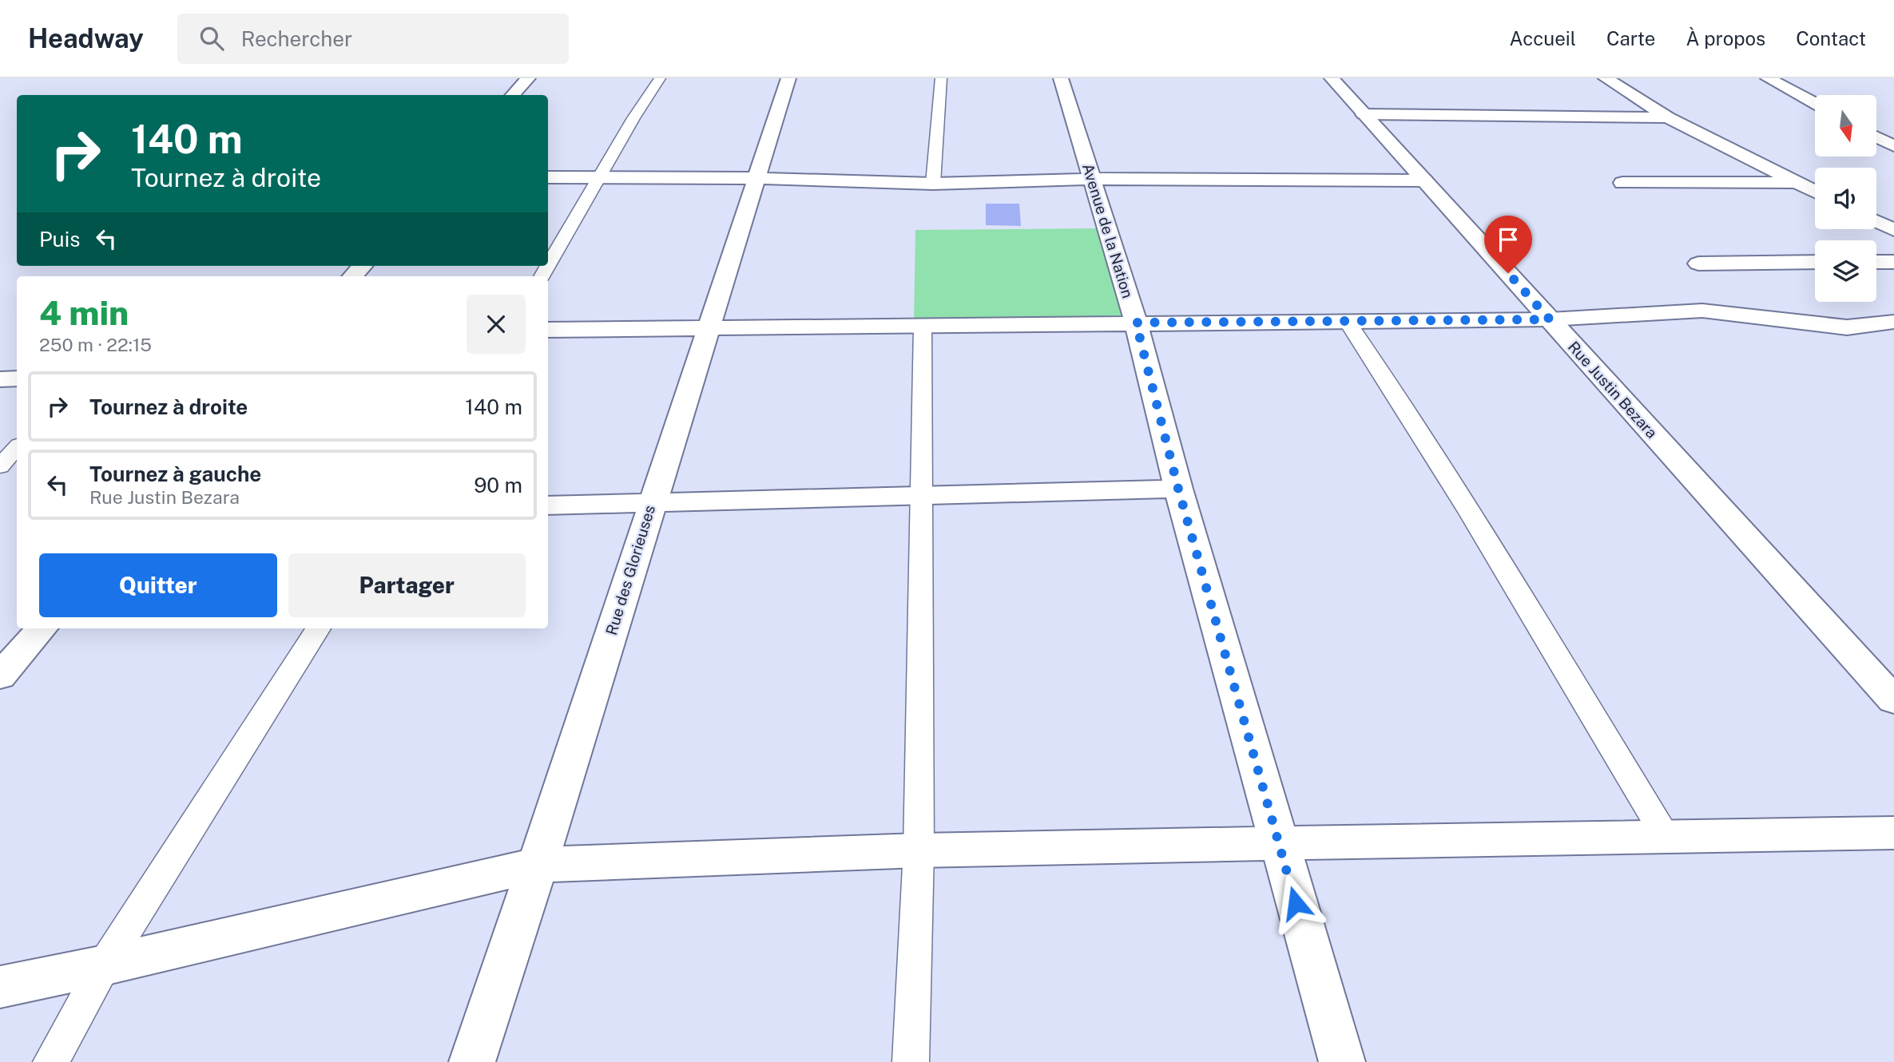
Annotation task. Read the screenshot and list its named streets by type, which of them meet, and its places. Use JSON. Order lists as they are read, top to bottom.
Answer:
{
  "streets": {
    "street": ["Avenue de la Nation", "Rue Justin Bezara", "Rue des Glorieuses"]
  },
  "north": "bottom",
  "page": {
    "header": "Headway",
    "search": "Rechercher",
    "nav": [
      "Accueil",
      "Carte",
      "À propos",
      "Contact"
    ],
    "turn": ["140 m", "Tournez à droite"],
    "then": "Puis",
    "heading": ["4 min", "250 m · 22:15"],
    "list": [
      {
        "name": "Tournez à droite",
        "value": "140 m"
      },
      {
        "name": "Tournez à gauche",
        "note": "Rue Justin Bezara",
        "value": "90 m"
      }
    ],
    "buttons": ["Quitter", "Partager"]
  }
}
